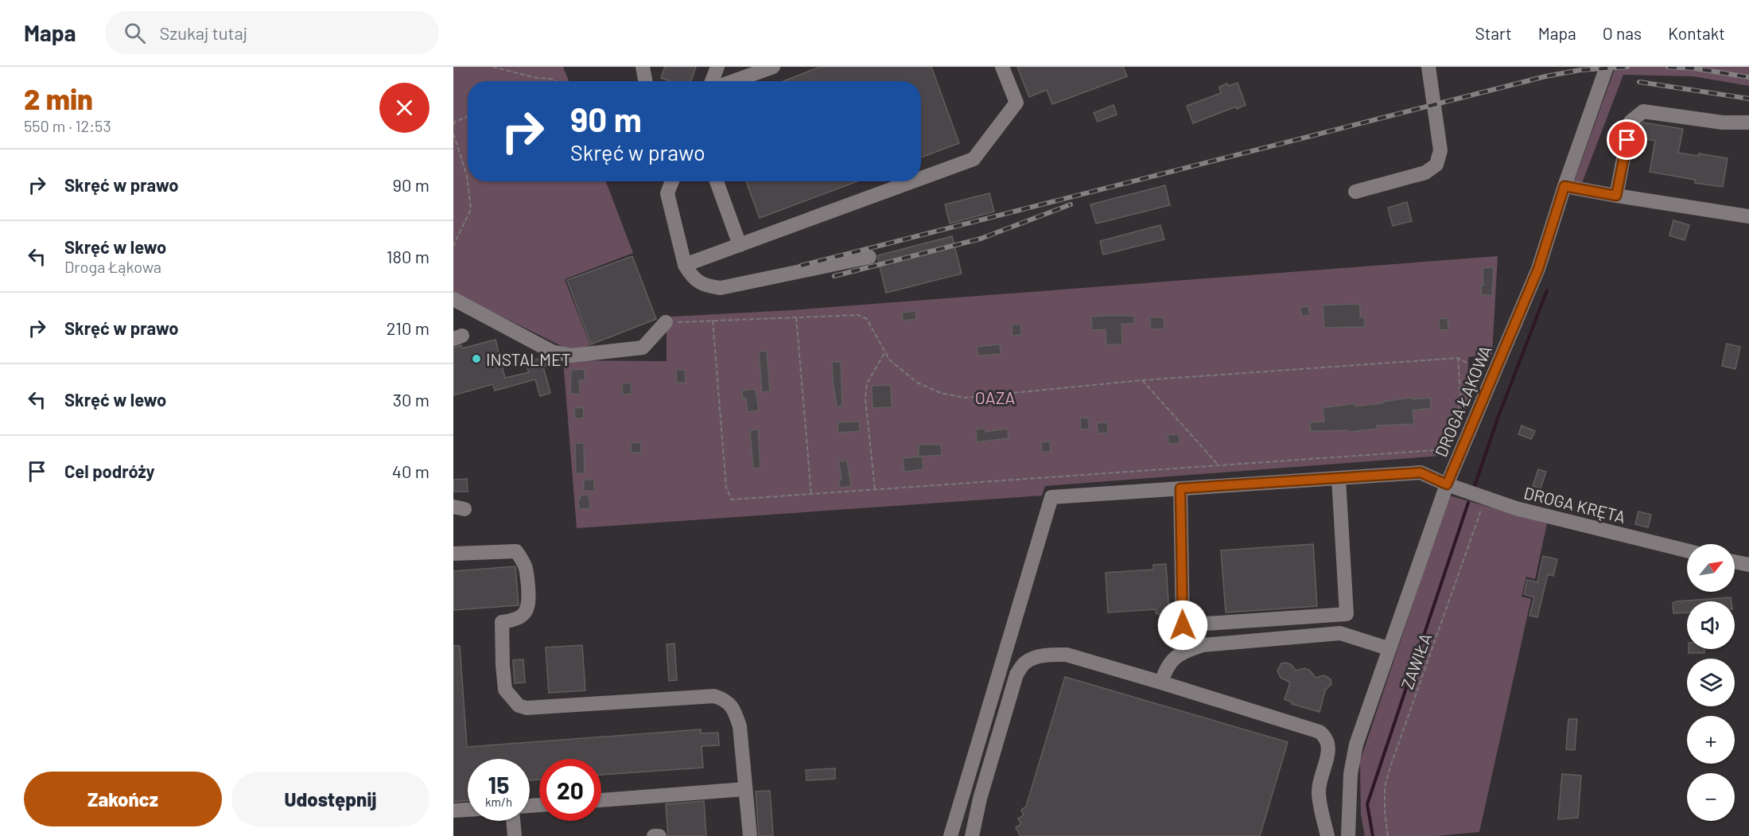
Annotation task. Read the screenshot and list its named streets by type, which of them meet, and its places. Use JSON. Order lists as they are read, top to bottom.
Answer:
{
  "streets": {
    "street": ["DROGA ŁĄKOWA", "DROGA KRĘTA"],
    "path": ["ZAWIŁA"]
  },
  "crossings": [
    ["DROGA ŁĄKOWA", "DROGA KRĘTA"],
    ["DROGA KRĘTA", "ZAWIŁA"]
  ],
  "parks": ["OAZA"],
  "places": ["INSTALMET"],
  "north": "top right",
  "page": {
    "header": "Mapa",
    "search": "Szukaj tutaj",
    "nav": [
      "Start",
      "Mapa",
      "O nas",
      "Kontakt"
    ],
    "heading": ["2 min", "550 m · 12:53"],
    "turn": ["90 m", "Skręć w prawo"],
    "list": [
      {
        "name": "Skręć w prawo",
        "value": "90 m"
      },
      {
        "name": "Skręć w lewo",
        "note": "Droga Łąkowa",
        "value": "180 m"
      },
      {
        "name": "Skręć w prawo",
        "value": "210 m"
      },
      {
        "name": "Skręć w lewo",
        "value": "30 m"
      },
      {
        "name": "Cel podróży",
        "value": "40 m"
      }
    ],
    "map_buttons": ["+", "−"],
    "speed": "15 km/h",
    "limit": "20",
    "buttons": ["Zakończ", "Udostępnij"]
  }
}
